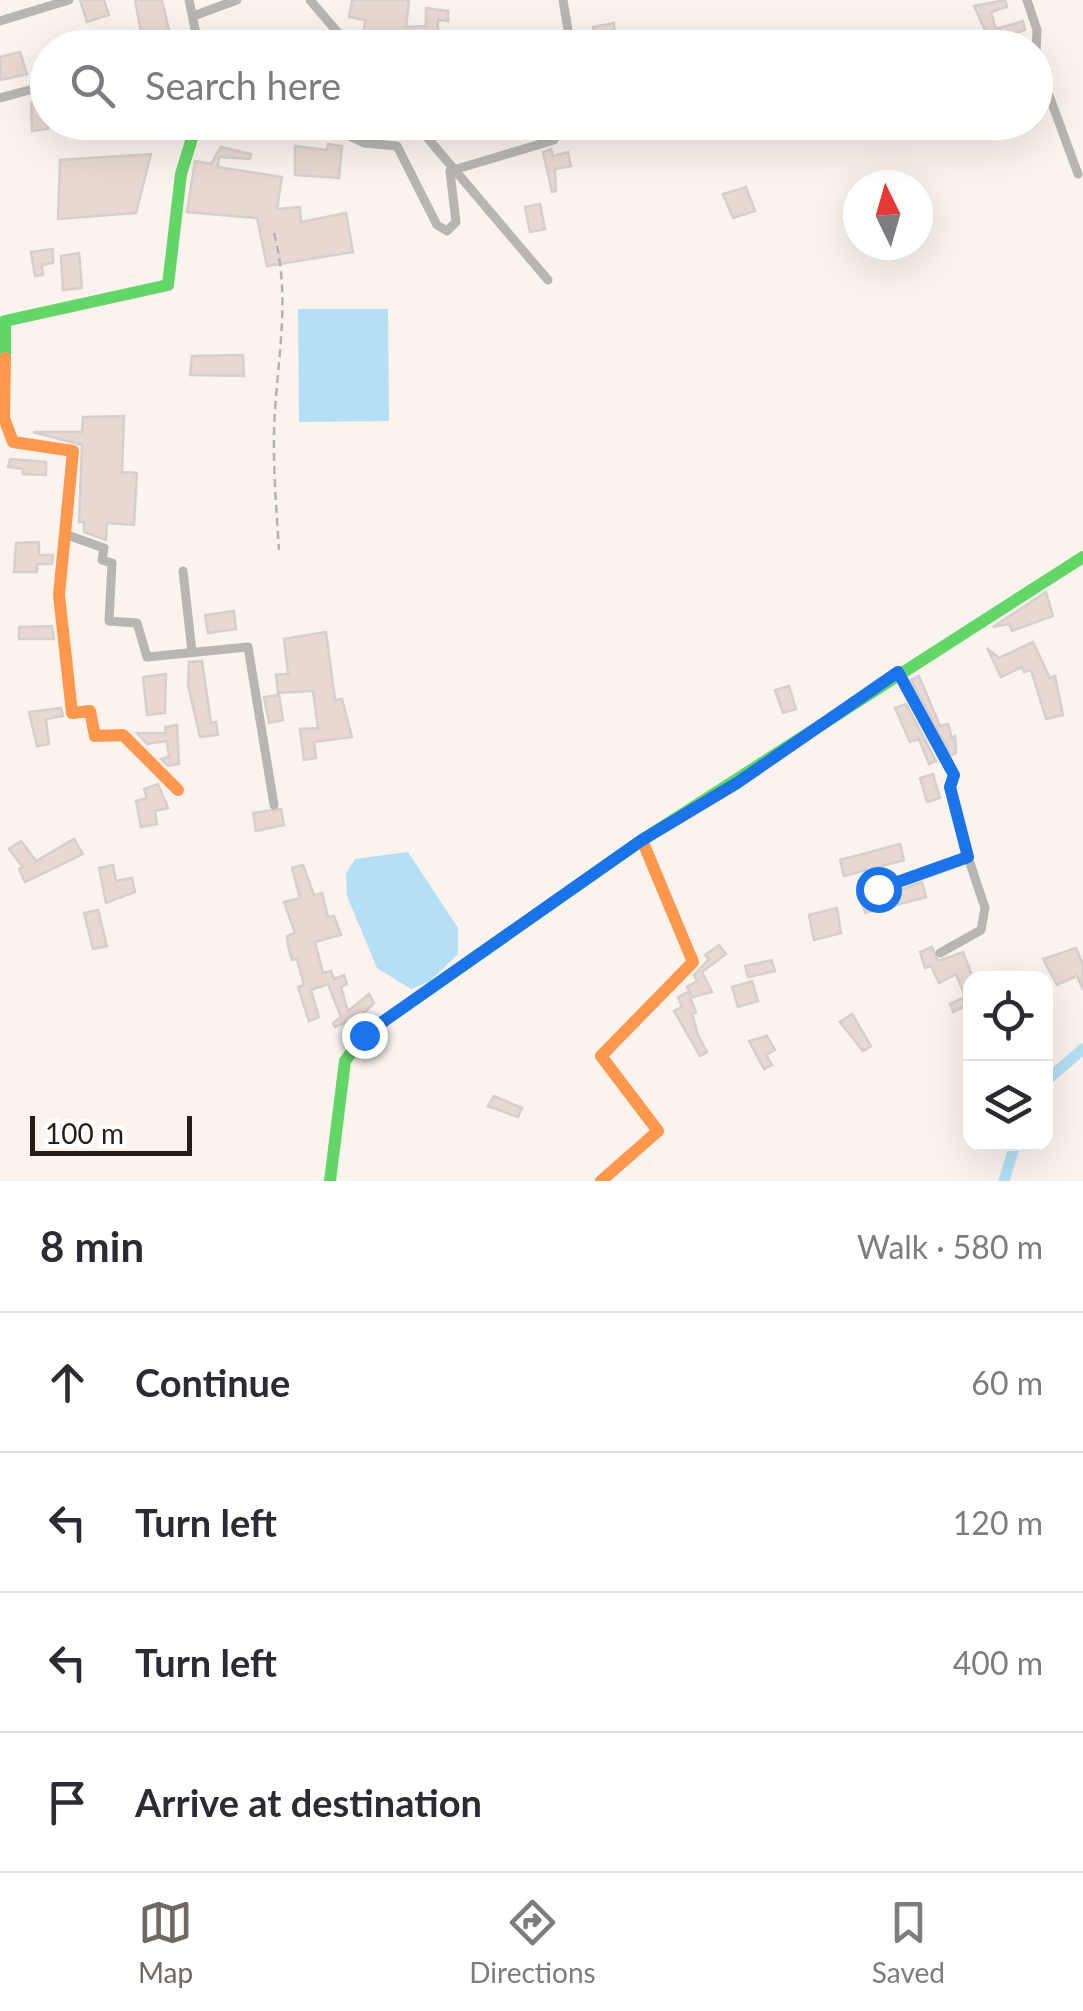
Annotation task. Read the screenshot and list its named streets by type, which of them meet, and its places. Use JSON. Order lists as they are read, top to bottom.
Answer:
{
  "scale_bar": "100 m",
  "north": "top",
  "page": {
    "search": "Search here",
    "scale": "100 m",
    "heading": ["8 min", "Walk · 580 m"],
    "list": [
      ["Continue", "60 m"],
      ["Turn left", "120 m"],
      ["Turn left", "400 m"],
      "Arrive at destination"
    ],
    "nav": ["Map", "Directions", "Saved"]
  }
}
